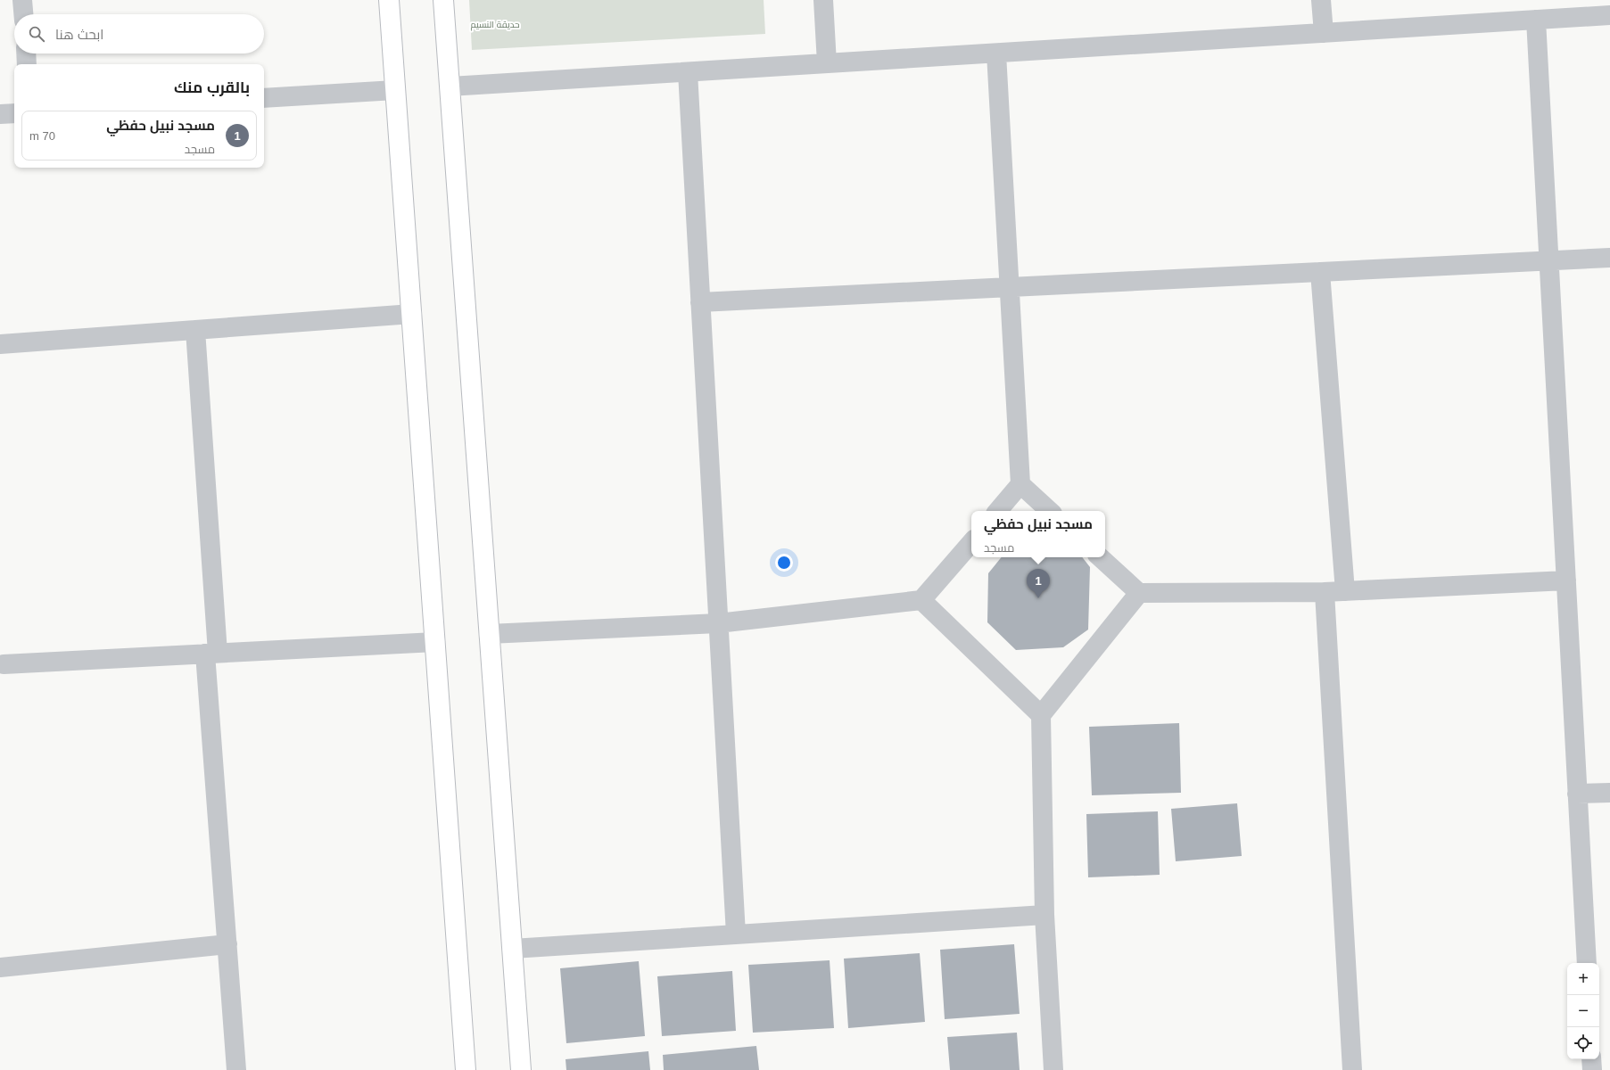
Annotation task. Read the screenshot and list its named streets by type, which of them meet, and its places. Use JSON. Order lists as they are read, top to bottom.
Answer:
{
  "parks": ["حدیقة النسیم"],
  "page": {
    "search": "ابحث هنا",
    "heading": "بالقرب منك",
    "list": [
      {
        "mark": "1",
        "name": "مسجد نبيل حفظي",
        "note": "مسجد",
        "value": "70 m"
      }
    ],
    "popup": ["مسجد نبيل حفظي", "مسجد"],
    "pins": "1",
    "map_buttons": ["+", "−"]
  }
}
